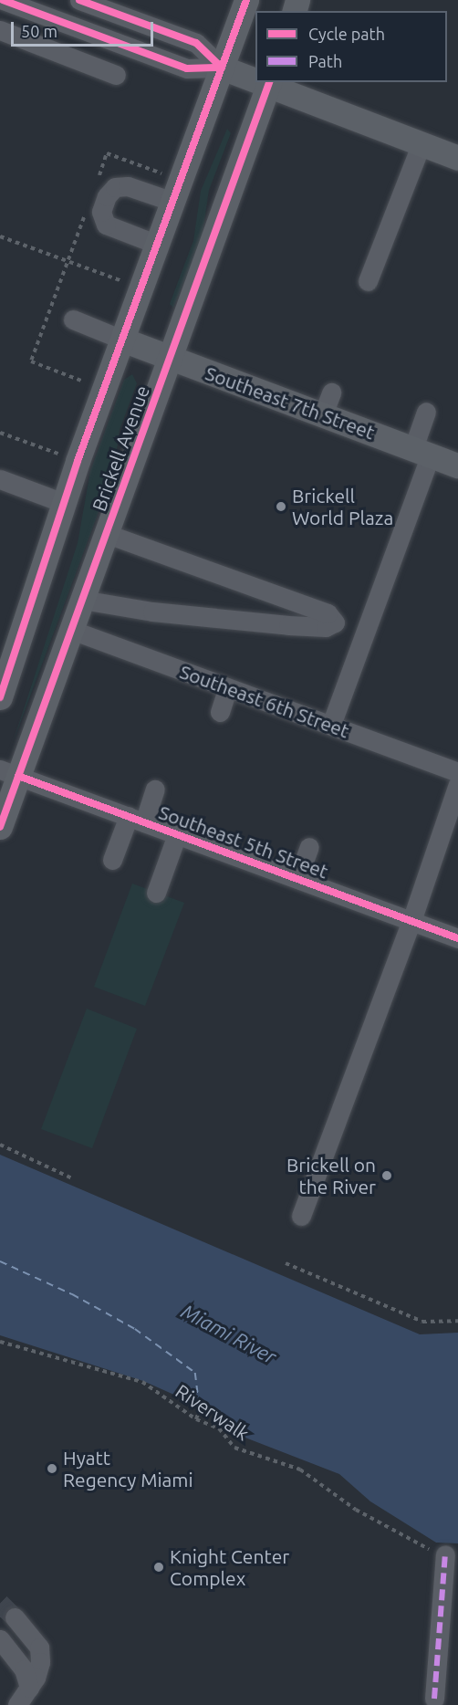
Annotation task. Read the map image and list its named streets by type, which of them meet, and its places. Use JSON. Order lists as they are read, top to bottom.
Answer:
{
  "streets": {
    "main road": ["Southeast 7th Street", "Brickell Avenue"],
    "street": ["Southeast 6th Street", "Southeast 5th Street"],
    "path": ["Riverwalk"]
  },
  "crossings": [
    ["Southeast 7th Street", "Brickell Avenue"],
    ["Brickell Avenue", "Southeast 6th Street"],
    ["Brickell Avenue", "Southeast 5th Street"]
  ],
  "water": ["Miami River"],
  "places": [
    "Brickell World Plaza",
    "Brickell on the River",
    "Hyatt Regency Miami",
    "Knight Center Complex"
  ],
  "legend": ["Cycle path", "Path"],
  "scale_bar": "50 m"
}
